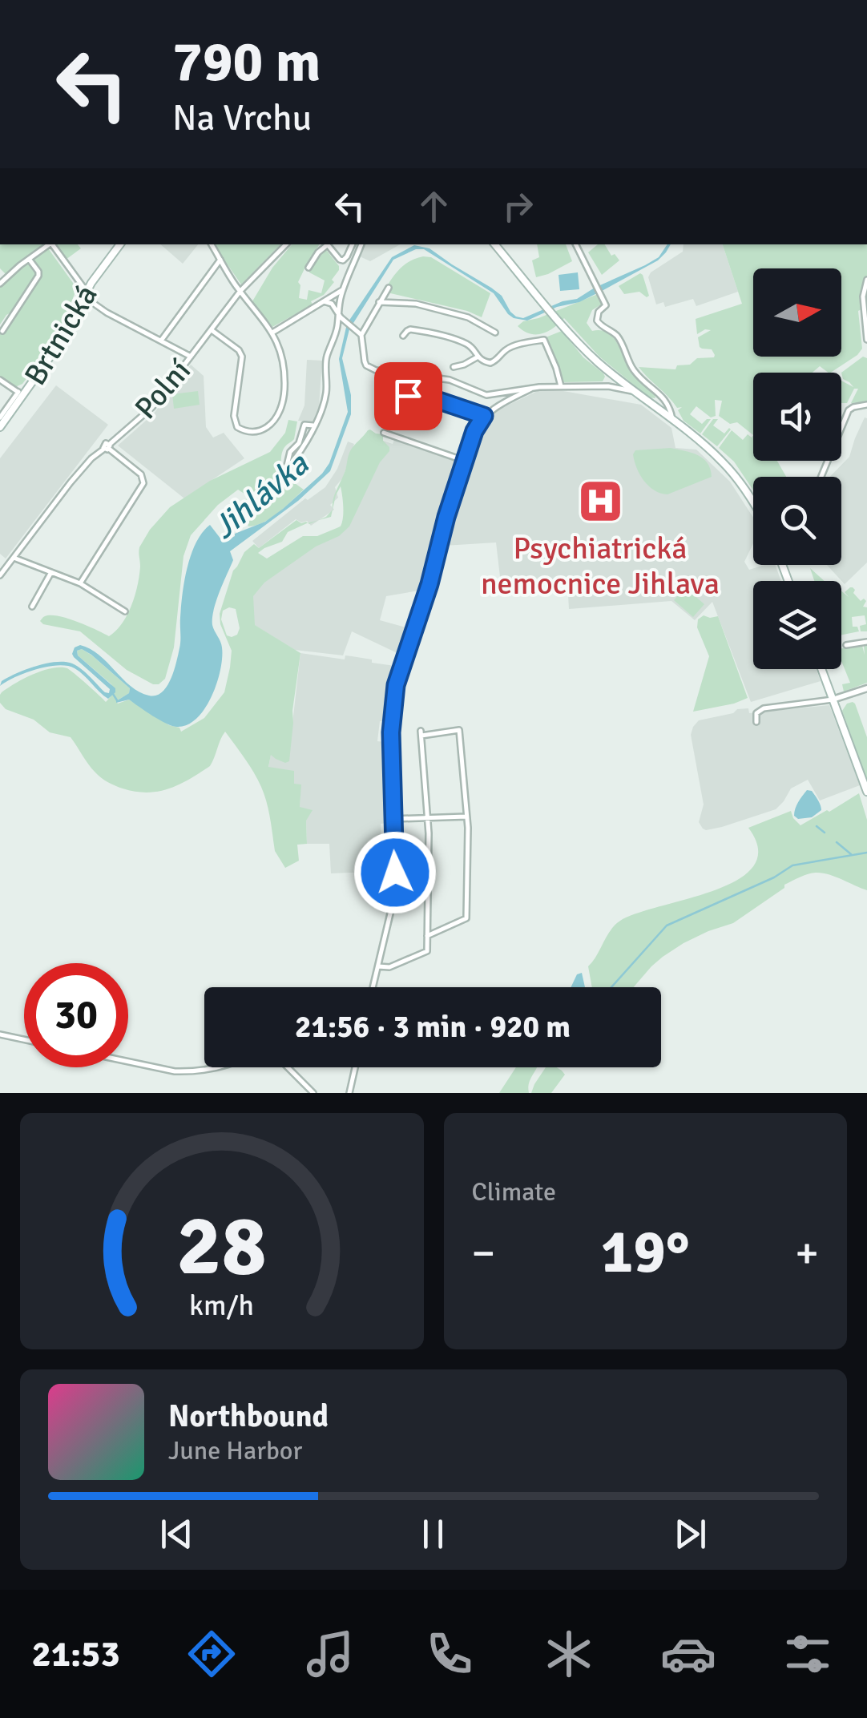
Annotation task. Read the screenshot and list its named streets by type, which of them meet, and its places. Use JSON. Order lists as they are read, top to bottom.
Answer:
{
  "streets": {
    "main road": ["Brtnická"],
    "street": ["Polní"]
  },
  "water": ["Jihlávka"],
  "places": {
    "hospital": ["Psychiatrická nemocnice Jihlava"]
  },
  "north": "right",
  "page": {
    "turn": ["790 m", "Na Vrchu"],
    "limit": "30",
    "trip": "21:56 · 3 min · 920 m",
    "tile": "Climate",
    "heat": ["−", "19°", "+"],
    "song": ["Northbound", "June Harbor"],
    "tabs": "21:53",
    "gauge": ["28", "km/h"]
  }
}
